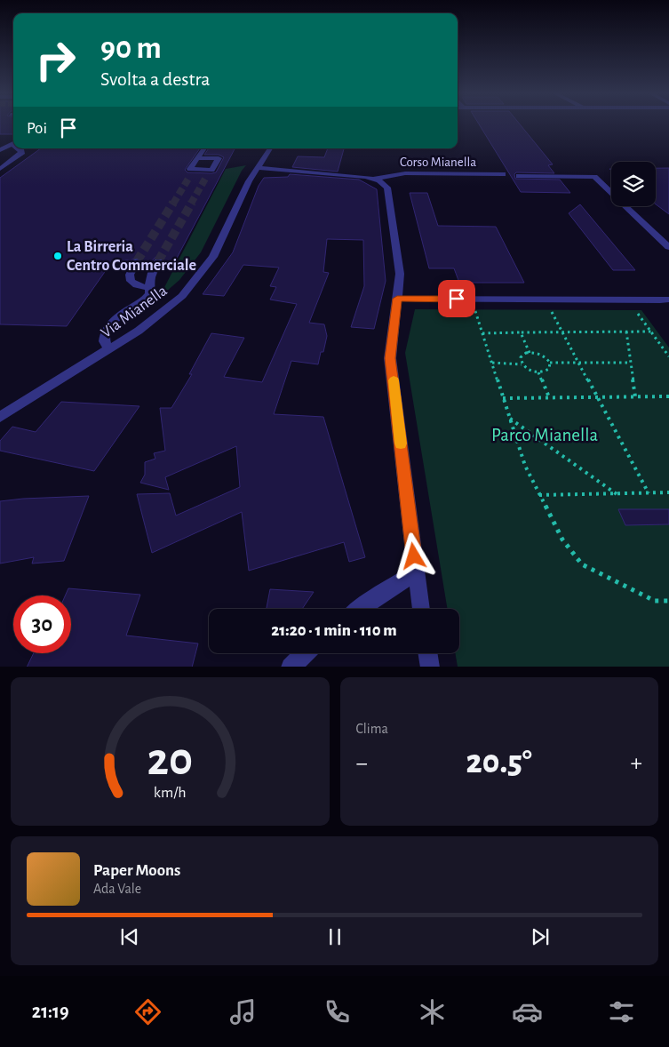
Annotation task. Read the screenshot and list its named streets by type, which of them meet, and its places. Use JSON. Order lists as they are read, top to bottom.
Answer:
{
  "streets": {
    "street": ["Corso Mianella", "Via Mianella"]
  },
  "crossings": [
    ["Corso Mianella", "Via Mianella"]
  ],
  "parks": ["Parco Mianella"],
  "places": ["La Birreria Centro Commerciale"],
  "page": {
    "turn": ["90 m", "Svolta a destra"],
    "then": "Poi",
    "limit": "30",
    "trip": "21:20 · 1 min · 110 m",
    "tile": "Clima",
    "heat": ["−", "20.5°", "+"],
    "song": ["Paper Moons", "Ada Vale"],
    "tabs": "21:19",
    "gauge": ["20", "km/h"]
  }
}
